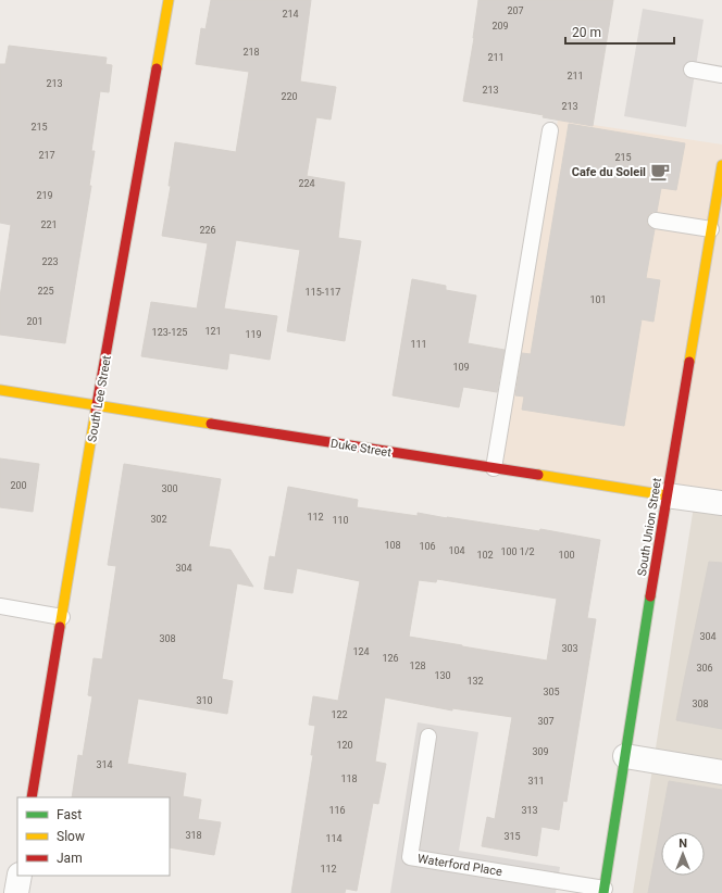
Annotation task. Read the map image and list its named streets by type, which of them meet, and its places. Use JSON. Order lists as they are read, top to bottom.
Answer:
{
  "streets": {
    "street": ["South Lee Street", "Duke Street", "South Union Street"],
    "lane": ["Waterford Place"]
  },
  "crossings": [
    ["South Lee Street", "Duke Street"],
    ["Duke Street", "South Union Street"],
    ["South Union Street", "Waterford Place"]
  ],
  "places": {
    "cafe": ["Cafe du Soleil"]
  },
  "house_numbers": [
    "207",
    "214",
    "209",
    "218",
    "211",
    "211",
    "213",
    "213",
    "220",
    "213",
    "215",
    "217",
    "215",
    "224",
    "219",
    "221",
    "226",
    "223",
    "225",
    "115-117",
    "101",
    "201",
    "121",
    "123-125",
    "119",
    "111",
    "109",
    "200",
    "300",
    "112",
    "302",
    "110",
    "108",
    "106",
    "104",
    "100 1/2",
    "102",
    "100",
    "304",
    "304",
    "308",
    "303",
    "124",
    "126",
    "128",
    "306",
    "130",
    "132",
    "305",
    "310",
    "308",
    "122",
    "307",
    "120",
    "309",
    "314",
    "118",
    "311",
    "116",
    "313",
    "318",
    "315",
    "114",
    "112"
  ],
  "legend": ["Fast", "Slow", "Jam"],
  "scale_bar": "20 m",
  "north": "top"
}
